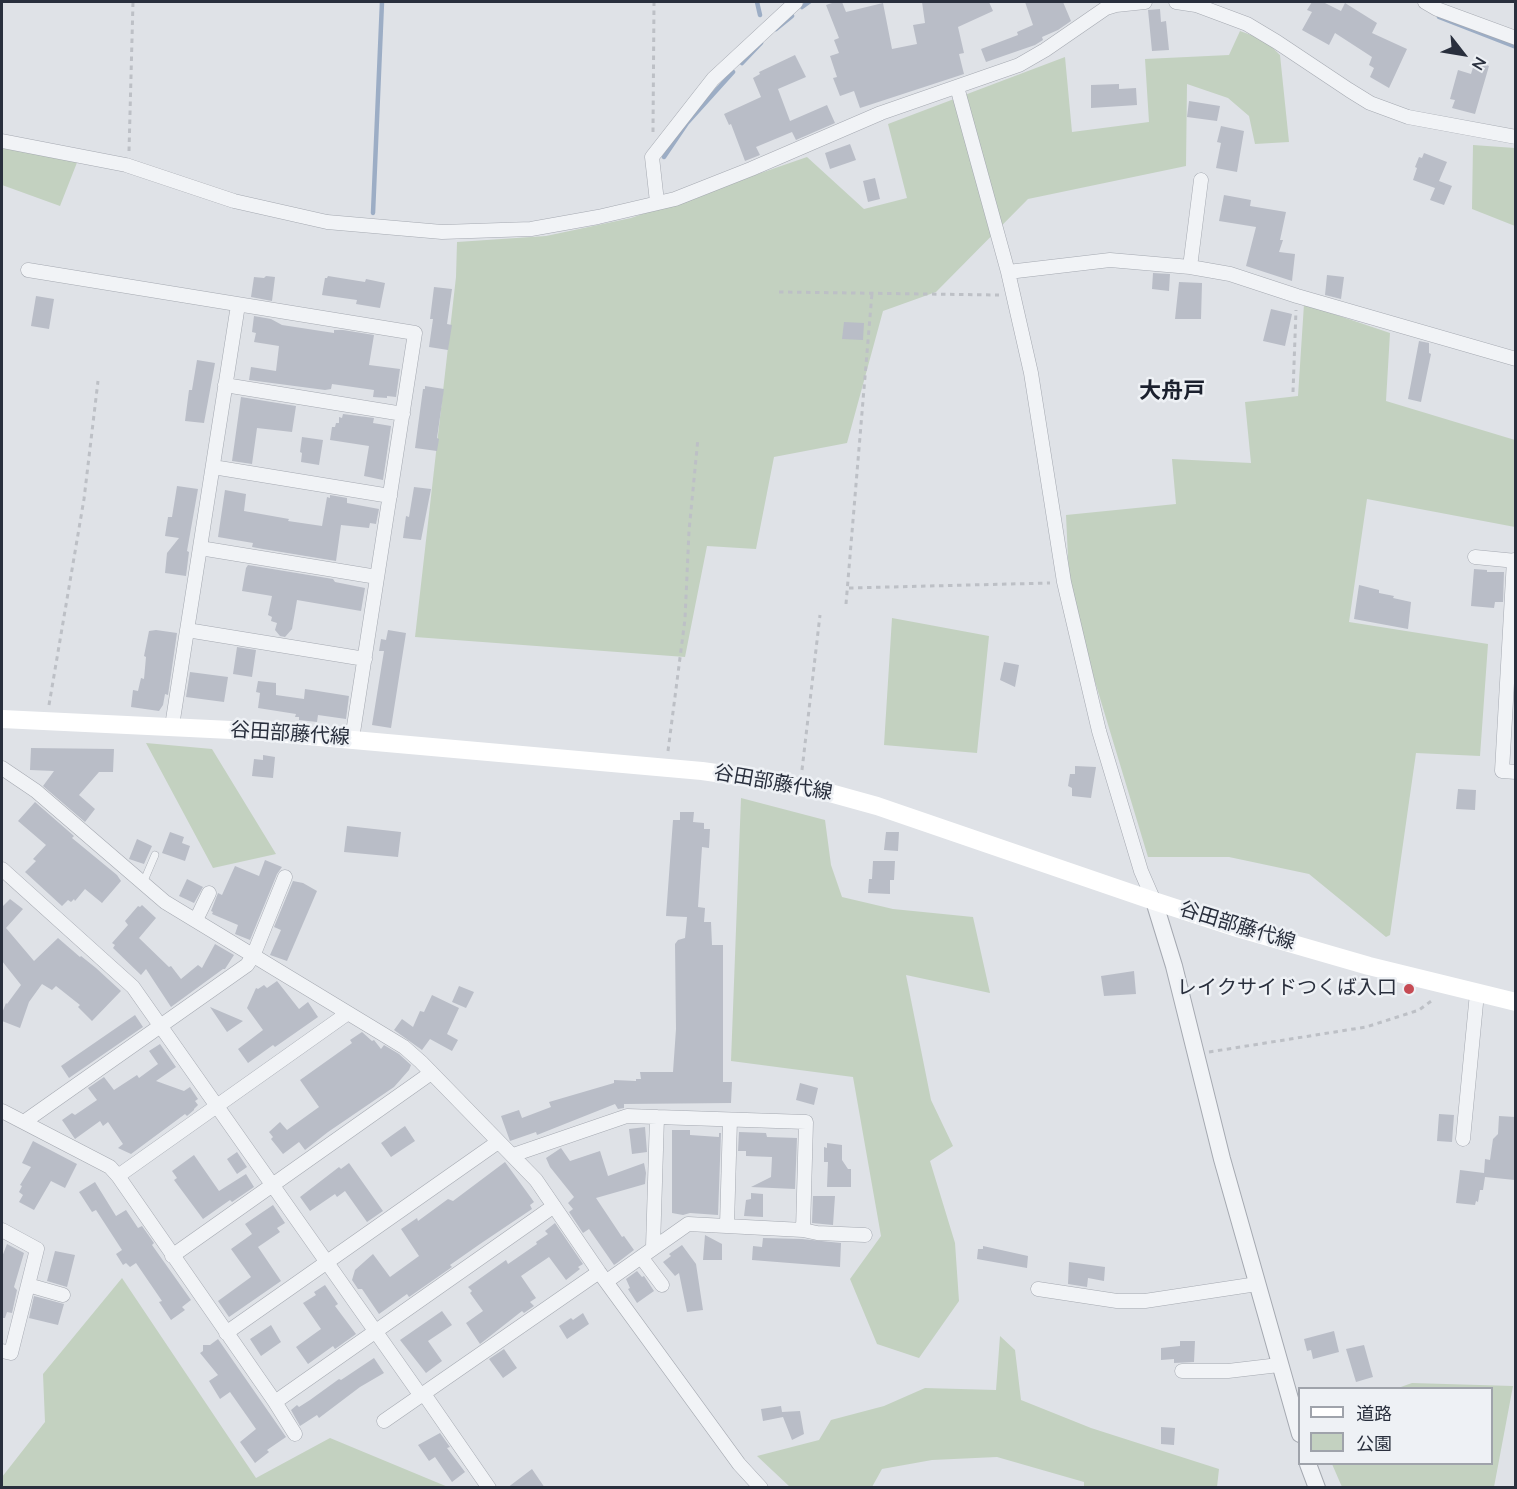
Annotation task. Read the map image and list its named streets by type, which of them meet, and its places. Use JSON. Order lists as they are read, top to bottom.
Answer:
{
  "streets": {
    "main road": ["谷田部藤代線"]
  },
  "districts": ["大舟戸"],
  "places": ["レイクサイドつくば入口"],
  "legend": ["道路", "公園"],
  "north": "bottom right"
}
